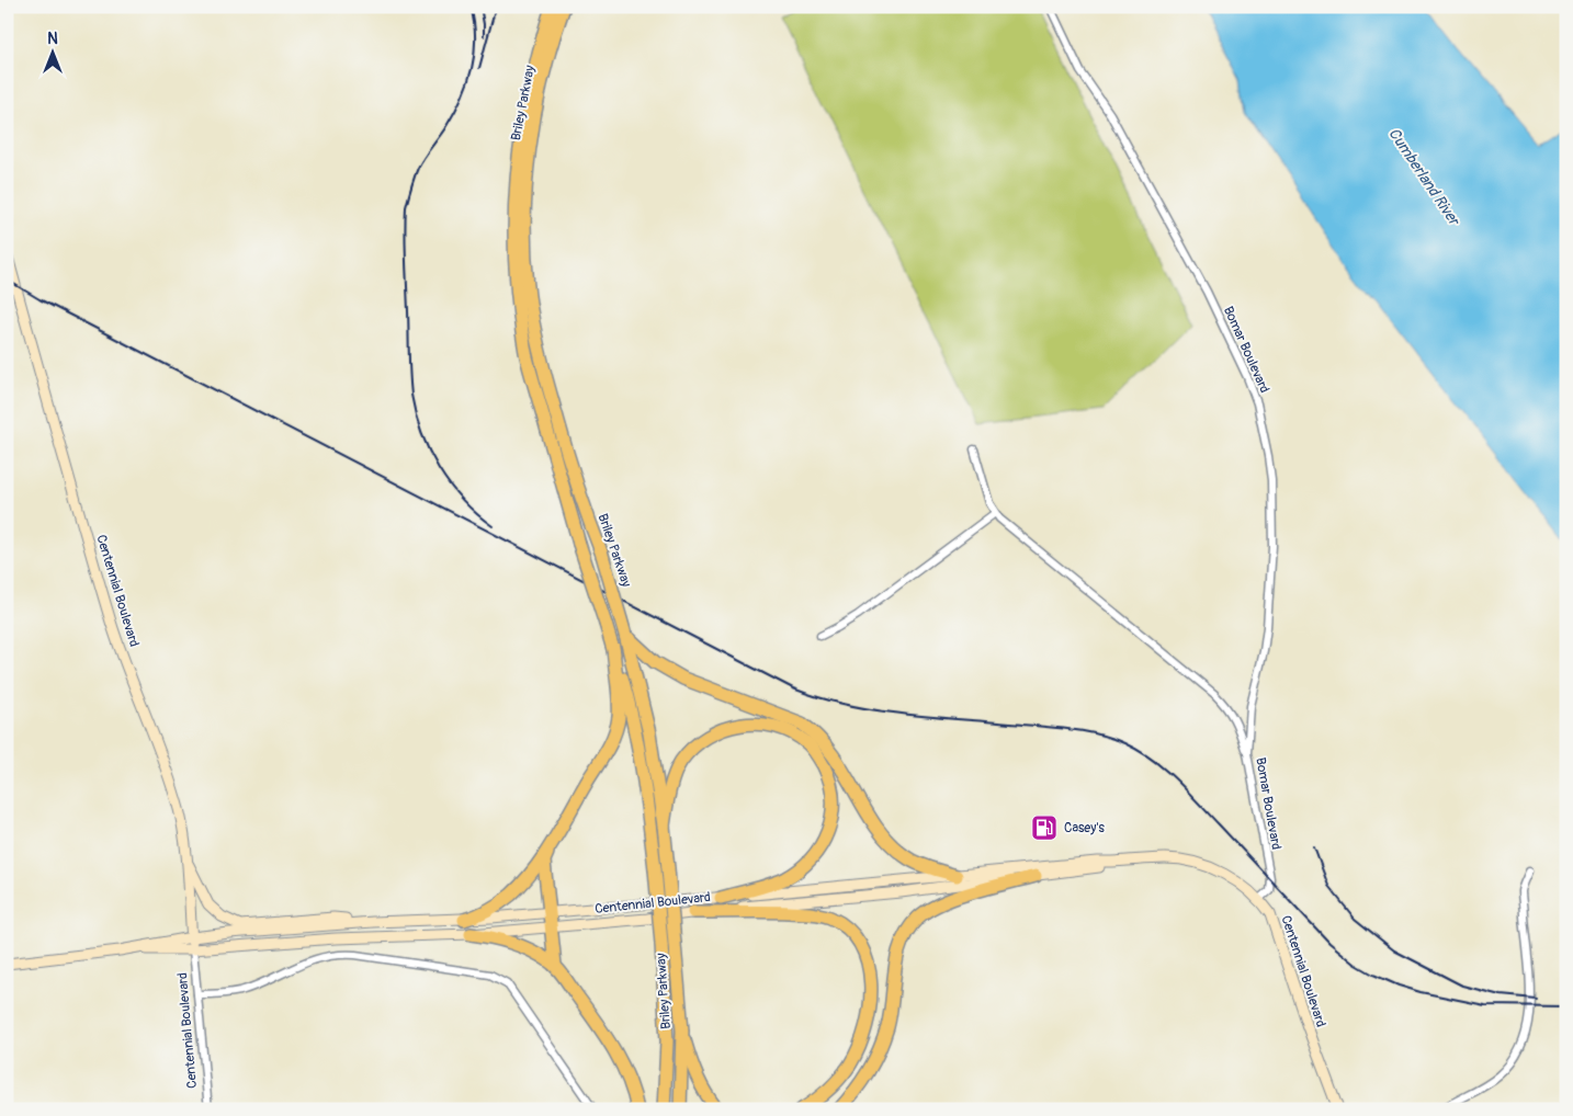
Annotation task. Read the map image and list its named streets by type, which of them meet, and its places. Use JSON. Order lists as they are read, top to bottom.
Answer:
{
  "streets": {
    "highway": ["Briley Parkway"],
    "main road": ["Centennial Boulevard"],
    "street": ["Bomar Boulevard"]
  },
  "crossings": [
    ["Bomar Boulevard", "Centennial Boulevard"]
  ],
  "water": ["Cumberland River"],
  "places": {
    "fuel station": ["Casey's"]
  },
  "north": "top"
}
